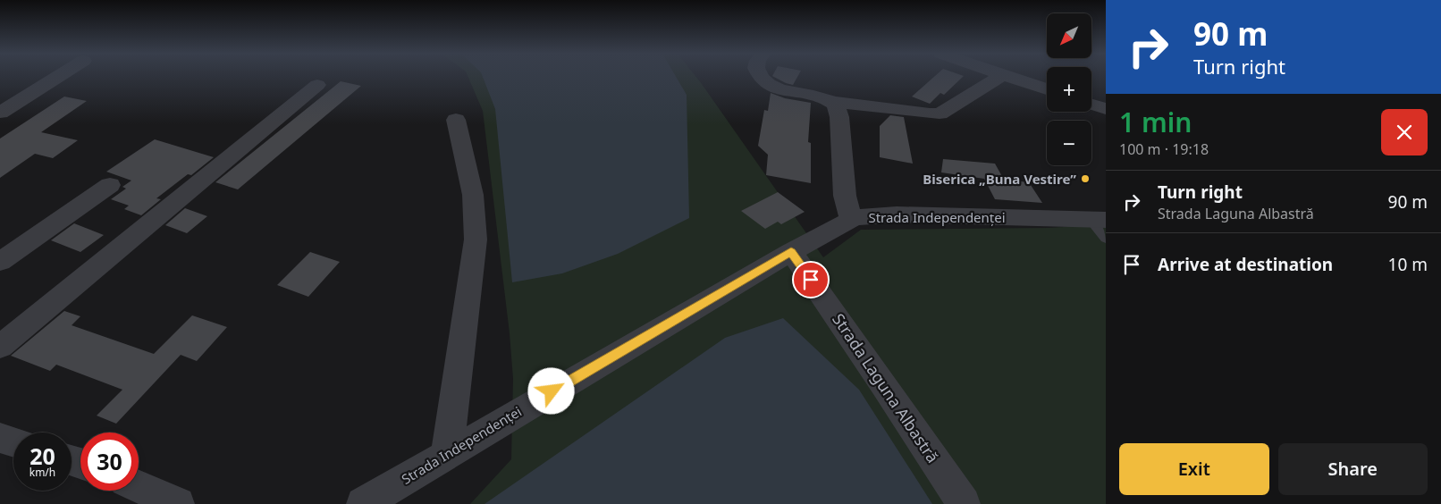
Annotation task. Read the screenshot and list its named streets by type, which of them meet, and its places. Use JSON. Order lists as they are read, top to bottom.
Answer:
{
  "streets": {
    "street": ["Strada Independenței", "Strada Laguna Albastră"]
  },
  "crossings": [
    ["Strada Independenței", "Strada Laguna Albastră"]
  ],
  "places": ["Biserica „Buna Vestire”"],
  "north": "bottom left",
  "page": {
    "turn": ["90 m", "Turn right"],
    "map_buttons": ["+", "−"],
    "heading": ["1 min", "100 m · 19:18"],
    "list": [
      {
        "name": "Turn right",
        "note": "Strada Laguna Albastră",
        "value": "90 m"
      },
      {
        "name": "Arrive at destination",
        "value": "10 m"
      }
    ],
    "speed": "20 km/h",
    "limit": "30",
    "buttons": ["Exit", "Share"]
  }
}
